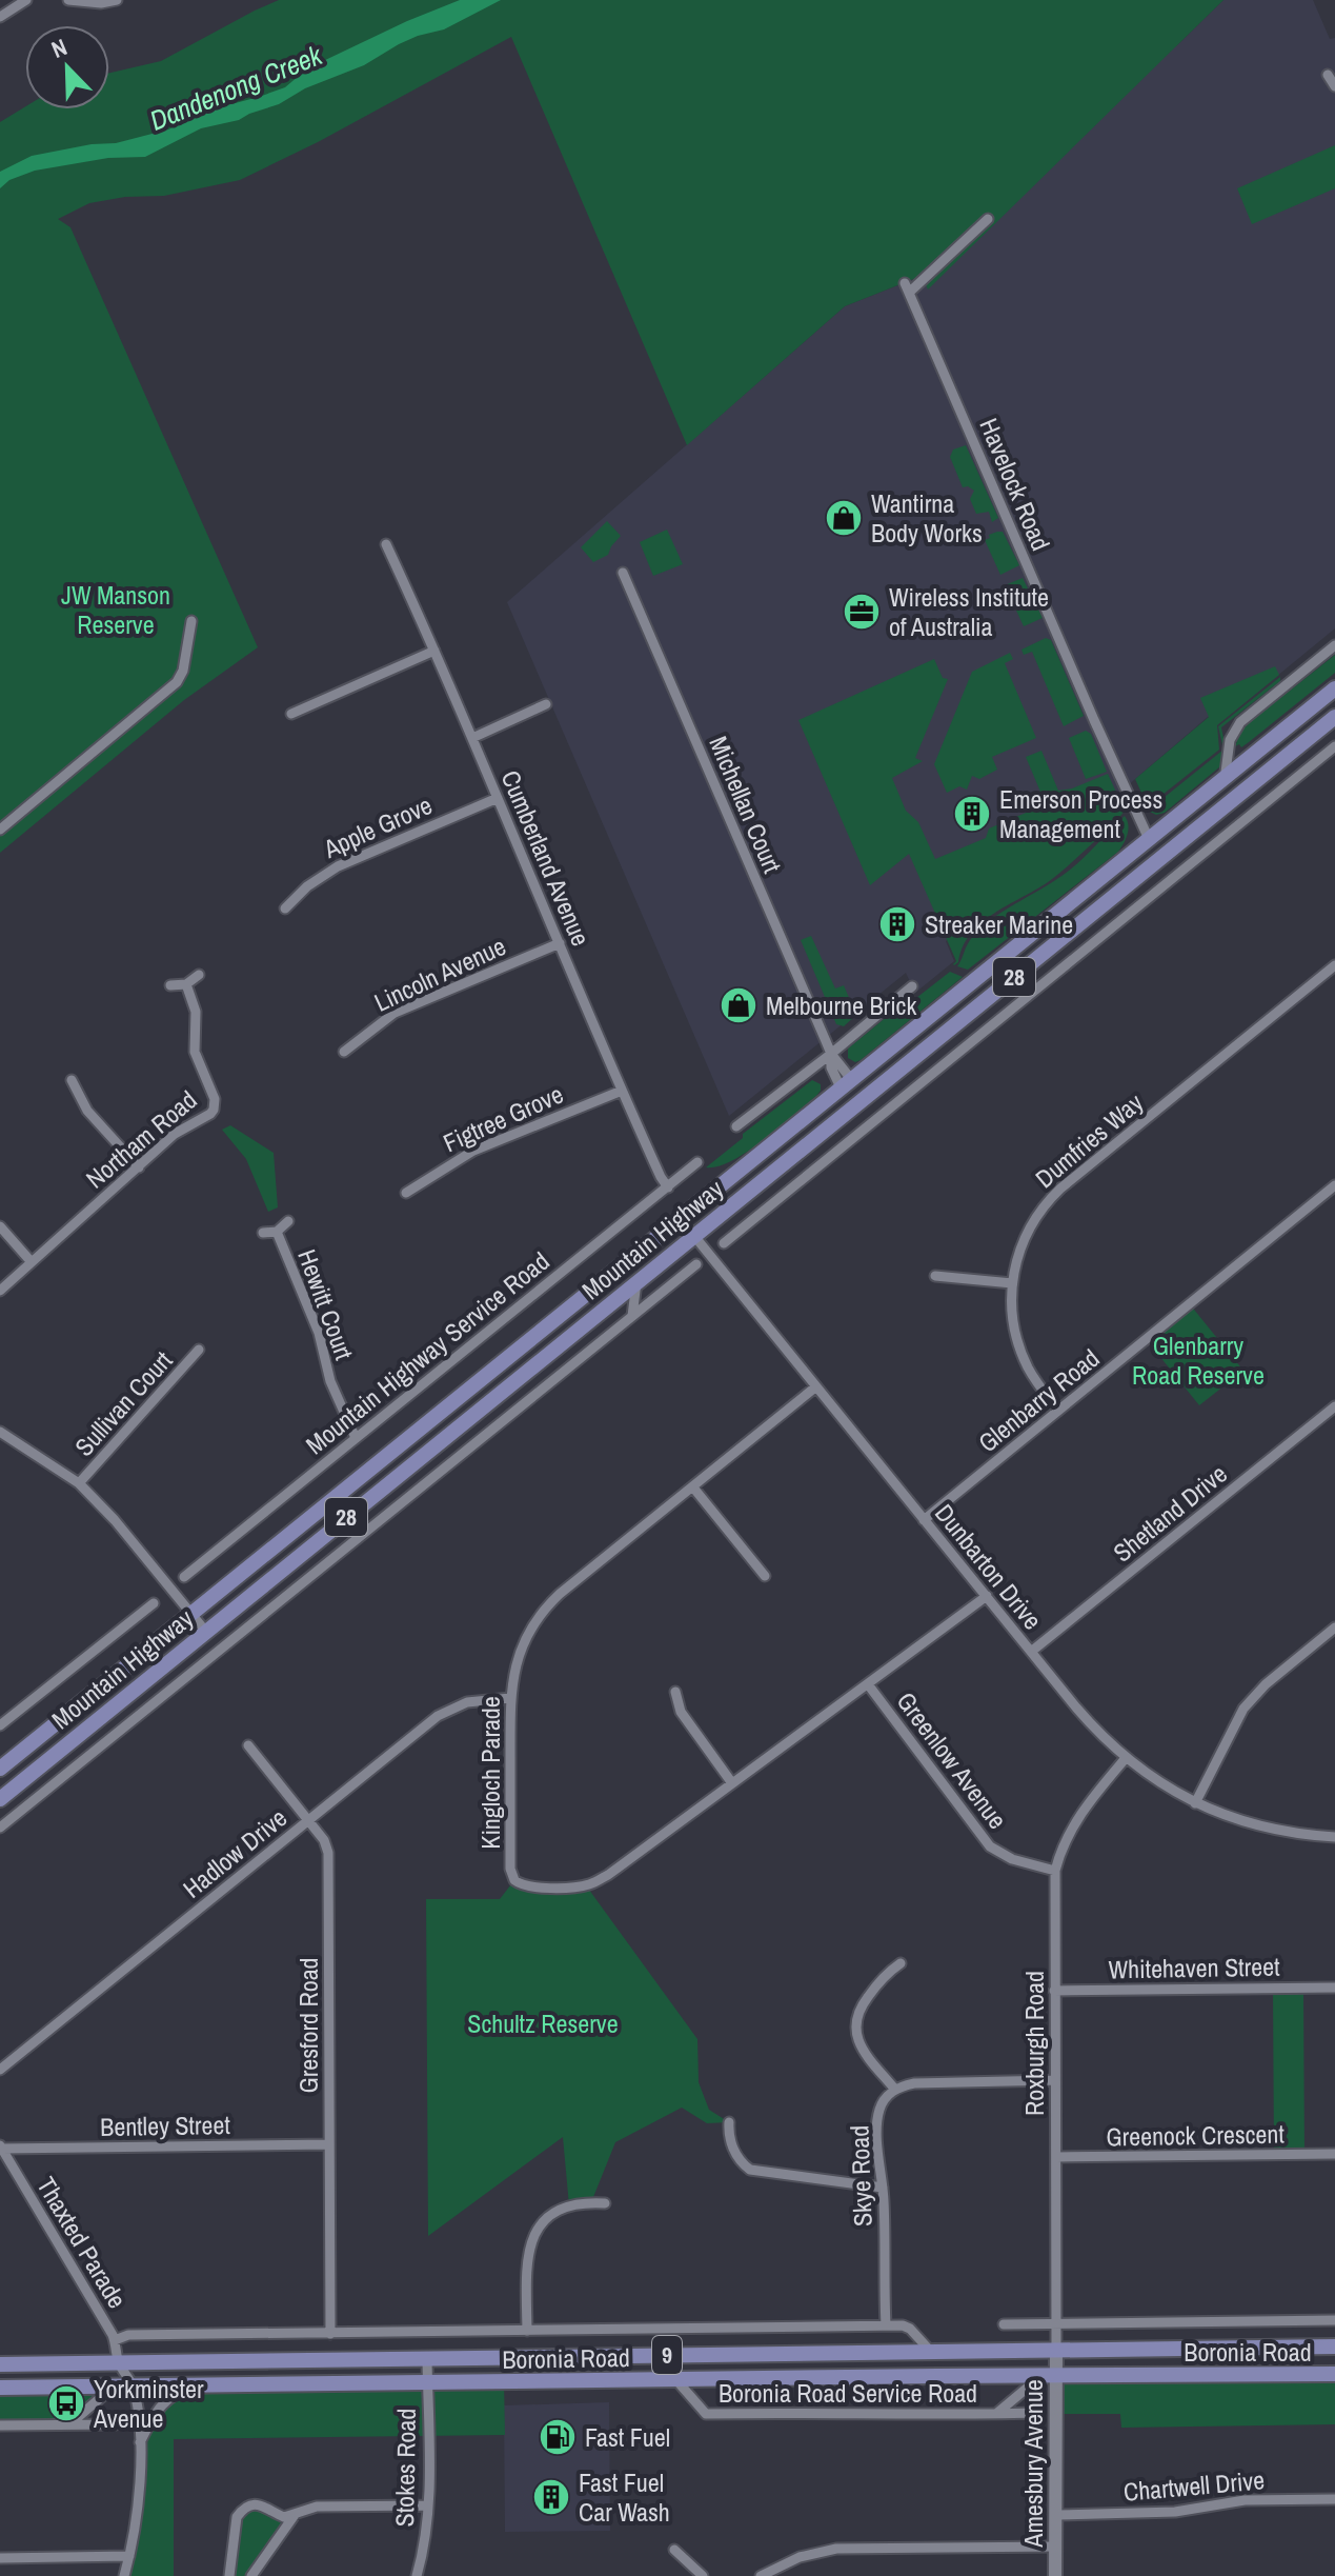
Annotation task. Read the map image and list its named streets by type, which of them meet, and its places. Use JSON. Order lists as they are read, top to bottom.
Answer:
{
  "streets": {
    "main road": [
      "28",
      "Mountain Highway",
      "Boronia Road",
      "9"
    ],
    "street": [
      "Havelock Road",
      "Michellan Court",
      "Apple Grove",
      "Cumberland Avenue",
      "Lincoln Avenue",
      "Figtree Grove",
      "Northam Road",
      "Dumfries Way",
      "Hewitt Court",
      "Mountain Highway Service Road",
      "Glenbarry Road",
      "Sullivan Court",
      "Shetland Drive",
      "Dunbarton Drive",
      "Greenlow Avenue",
      "Kingloch Parade",
      "Hadlow Drive",
      "Whitehaven Street",
      "Gresford Road",
      "Roxburgh Road",
      "Bentley Street",
      "Greenock Crescent",
      "Skye Road",
      "Thaxted Parade",
      "Boronia Road Service Road",
      "Amesbury Avenue",
      "Stokes Road",
      "Chartwell Drive"
    ]
  },
  "crossings": [
    ["Havelock Road", "Mountain Highway"],
    ["Michellan Court", "Mountain Highway"],
    ["Apple Grove", "Cumberland Avenue"],
    ["Cumberland Avenue", "Lincoln Avenue"],
    ["Cumberland Avenue", "Figtree Grove"],
    ["Cumberland Avenue", "Mountain Highway Service Road"],
    ["Dumfries Way", "Glenbarry Road"],
    ["Mountain Highway", "Dunbarton Drive"],
    ["Hewitt Court", "Mountain Highway Service Road"],
    ["Glenbarry Road", "Dunbarton Drive"],
    ["Shetland Drive", "Dunbarton Drive"],
    ["Dunbarton Drive", "Kingloch Parade"],
    ["Dunbarton Drive", "Roxburgh Road"],
    ["Greenlow Avenue", "Kingloch Parade"],
    ["Greenlow Avenue", "Roxburgh Road"],
    ["Kingloch Parade", "Hadlow Drive"],
    ["Hadlow Drive", "Gresford Road"],
    ["Whitehaven Street", "Roxburgh Road"],
    ["Gresford Road", "Bentley Street"],
    ["Gresford Road", "Boronia Road"],
    ["Roxburgh Road", "Greenock Crescent"],
    ["Roxburgh Road", "Boronia Road"],
    ["Roxburgh Road", "Amesbury Avenue"],
    ["Bentley Street", "Thaxted Parade"],
    ["Skye Road", "Boronia Road"],
    ["Thaxted Parade", "Boronia Road"],
    ["Boronia Road", "Boronia Road Service Road"],
    ["Boronia Road", "Amesbury Avenue"],
    ["Boronia Road", "Stokes Road"],
    ["Amesbury Avenue", "Chartwell Drive"]
  ],
  "water": ["Dandenong Creek"],
  "parks": ["JW Manson Reserve", "Glenbarry Road Reserve", "Schultz Reserve"],
  "places": {
    "shop": ["Wantirna Body Works", "Melbourne Brick"],
    "office": ["Wireless Institute of Australia"],
    "building": ["Emerson Process Management", "Streaker Marine", "Fast Fuel Car Wash"],
    "bus stop": ["Yorkminster Avenue"],
    "fuel station": ["Fast Fuel"]
  },
  "north": "top left"
}
